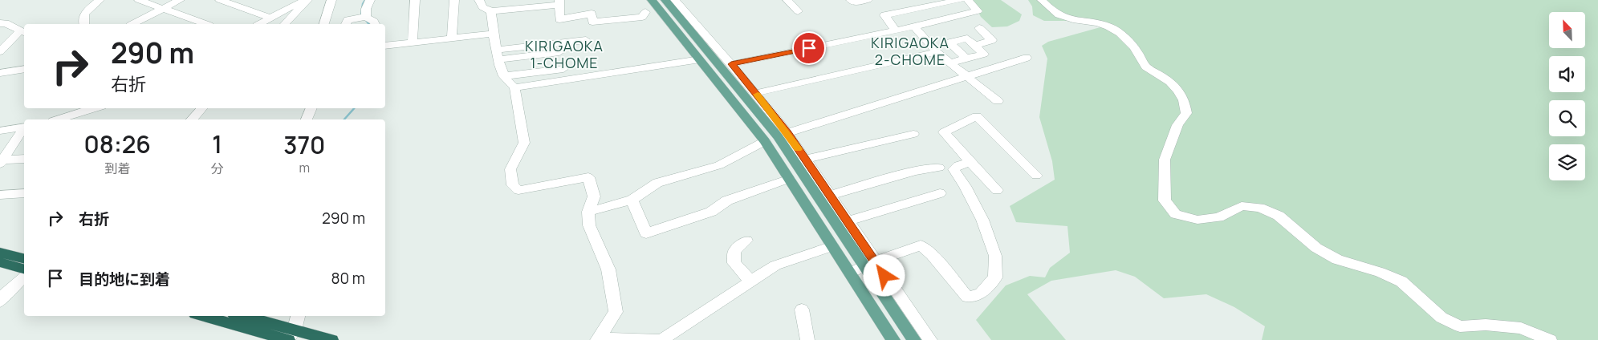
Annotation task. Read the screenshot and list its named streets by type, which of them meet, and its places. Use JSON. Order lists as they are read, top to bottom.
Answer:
{
  "districts": ["KIRIGAOKA 2-CHOME", "KIRIGAOKA 1-CHOME"],
  "north": "top left",
  "page": {
    "turn": ["290 m", "右折"],
    "eta": [
      "08:26",
      "到着",
      "1",
      "分",
      "370",
      "m"
    ],
    "list": [
      {
        "name": "右折",
        "value": "290 m"
      },
      {
        "name": "目的地に到着",
        "value": "80 m"
      }
    ]
  }
}
